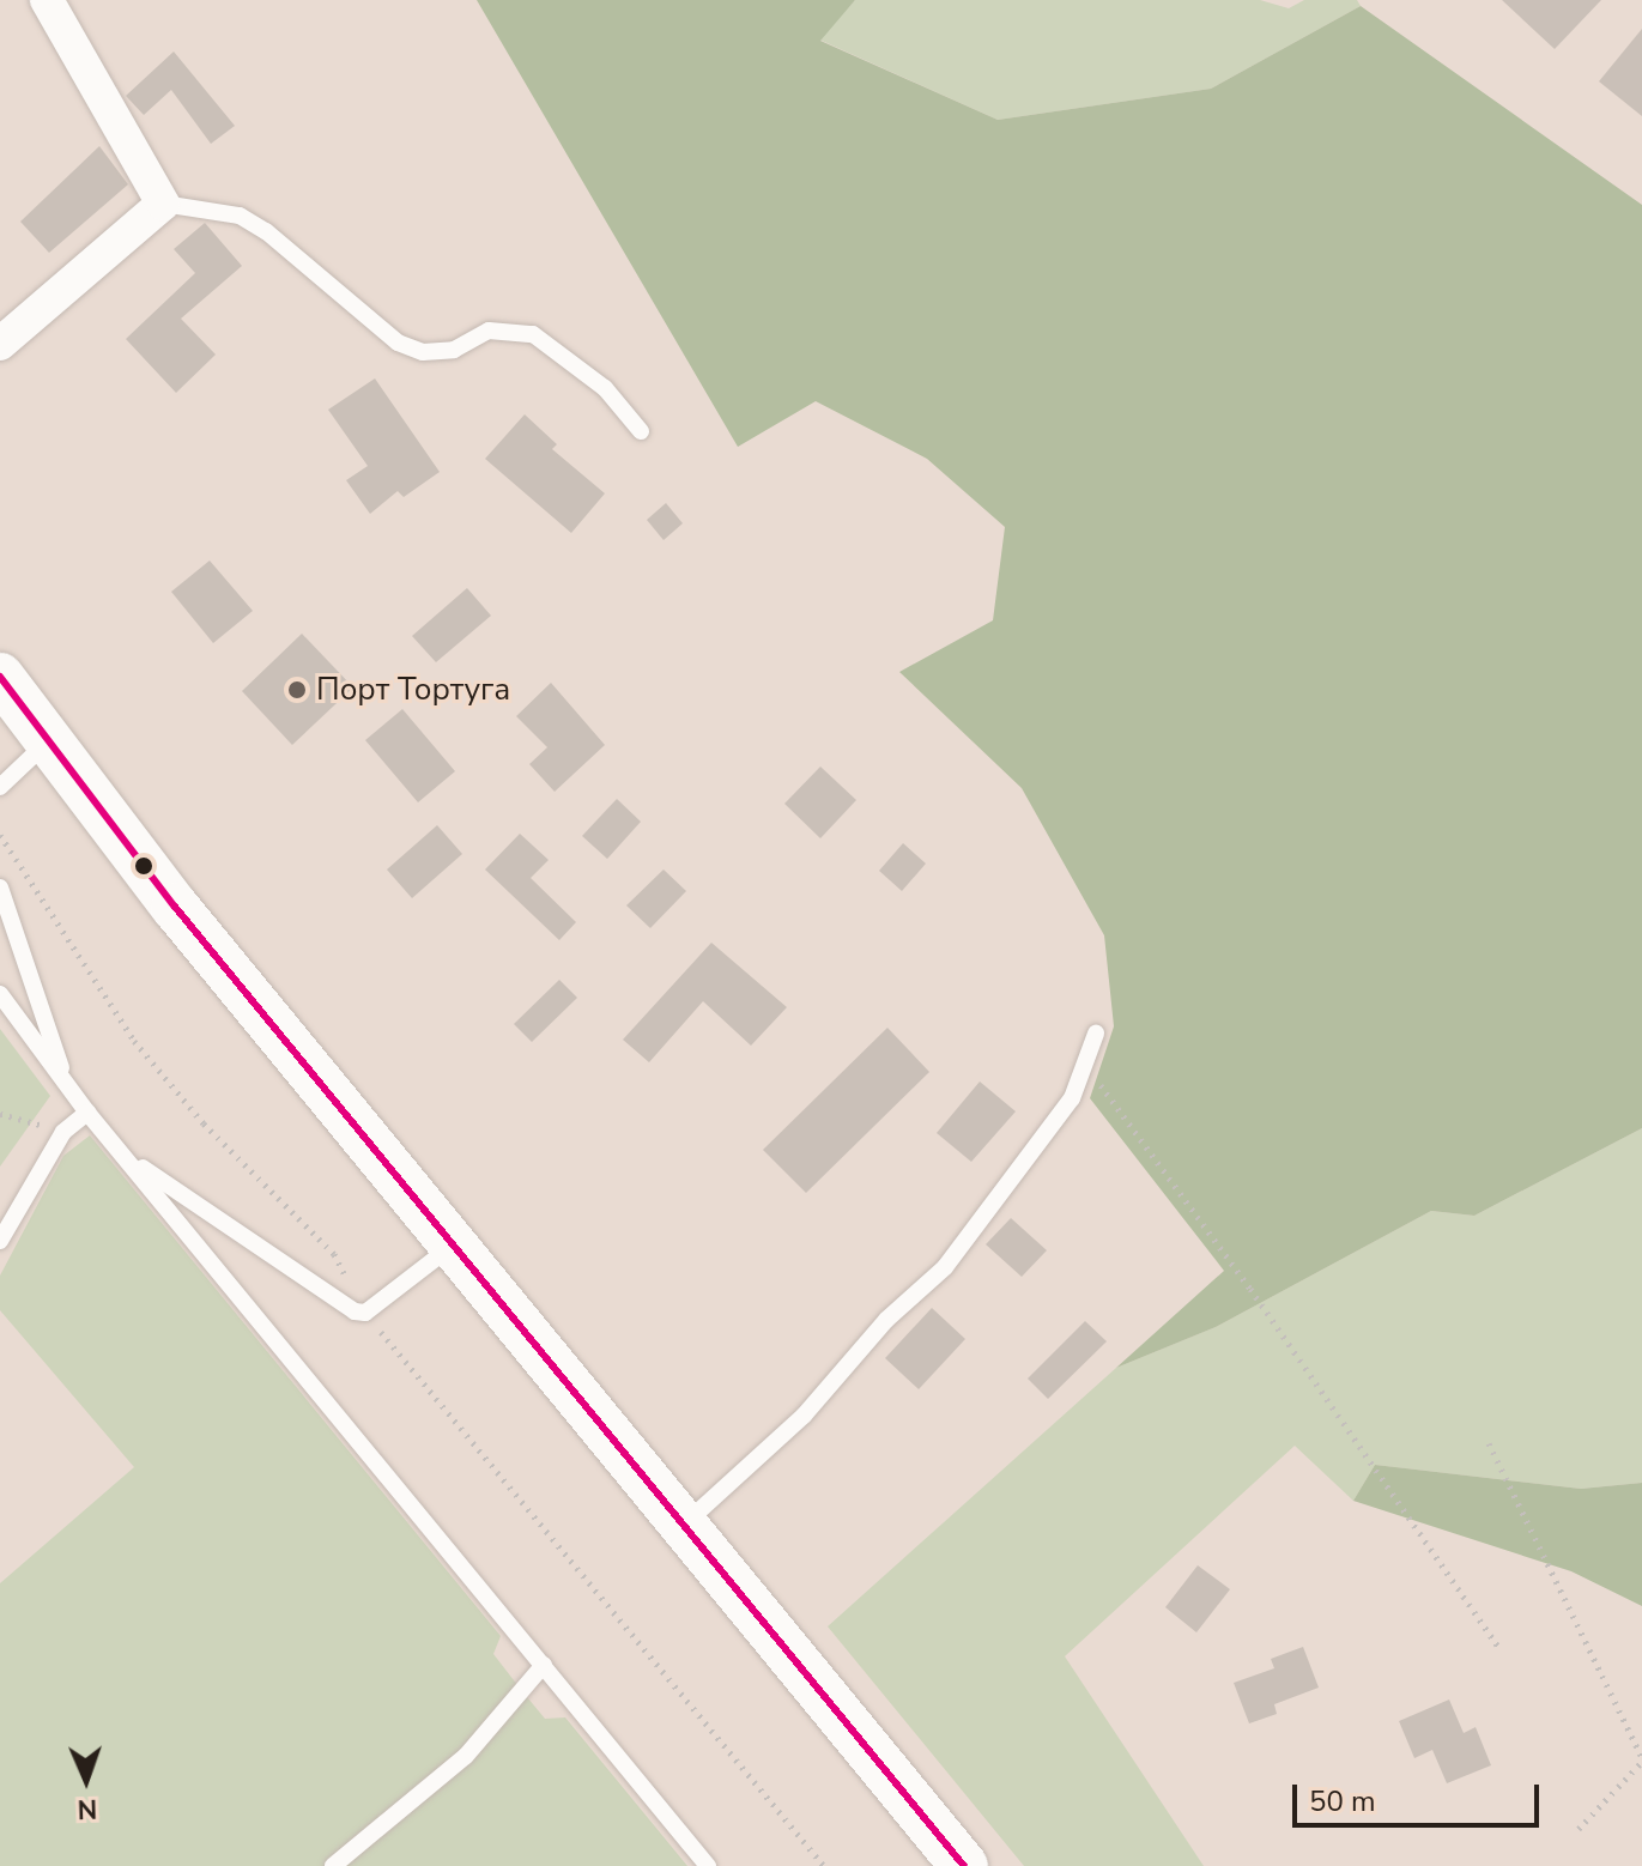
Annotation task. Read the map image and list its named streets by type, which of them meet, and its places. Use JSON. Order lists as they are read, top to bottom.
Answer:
{
  "places": ["Порт Тортуга"],
  "scale_bar": "50 m",
  "north": "bottom"
}
